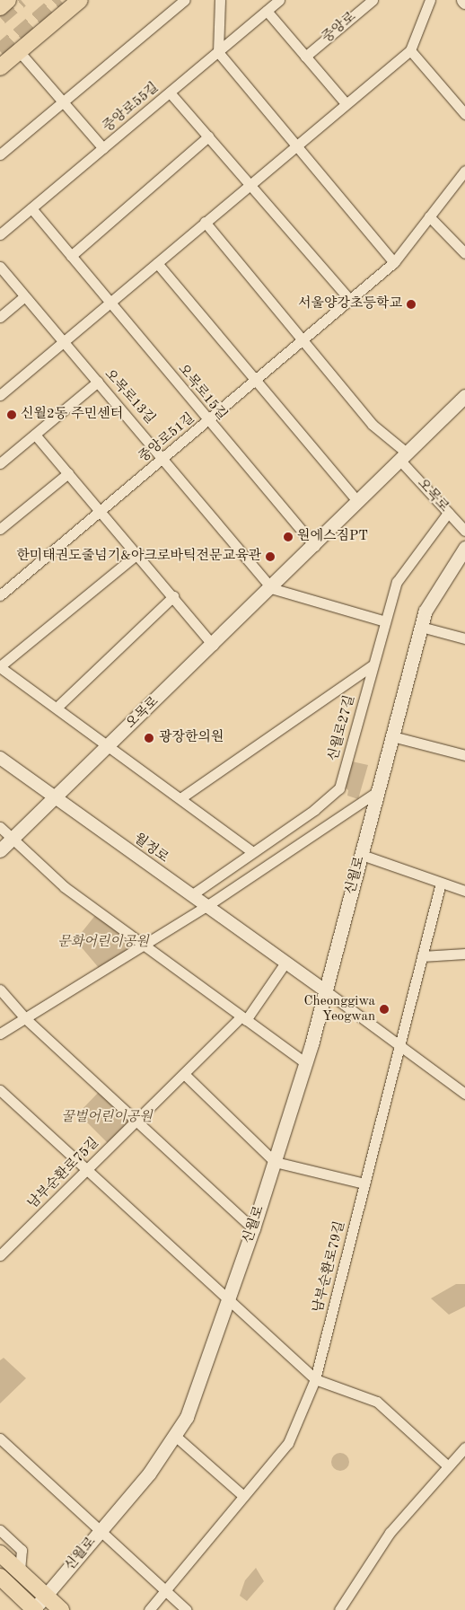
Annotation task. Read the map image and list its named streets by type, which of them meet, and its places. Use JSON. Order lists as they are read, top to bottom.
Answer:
{
  "streets": {
    "main road": ["오목로", "신월로"],
    "street": [
      "중앙로",
      "중앙로55길",
      "오목로15길",
      "오목로13길",
      "중앙로51길",
      "신월로27길",
      "월정로",
      "남부순환로75길",
      "남부순환로79길"
    ]
  },
  "crossings": [
    ["중앙로55길", "오목로15길"],
    ["오목로15길", "중앙로51길"],
    ["오목로15길", "오목로"],
    ["오목로13길", "중앙로51길"],
    ["오목로13길", "오목로"],
    ["오목로", "신월로27길"],
    ["오목로", "월정로"],
    ["신월로27길", "월정로"],
    ["월정로", "신월로"]
  ],
  "parks": ["문화어린이공원", "꿀벌어린이공원"],
  "places": [
    "서울양강초등학교",
    "신월2동 주민센터",
    "원에스짐PT",
    "한미태권도줄넘기&아크로바틱전문교육관",
    "광장한의원",
    "Cheonggiwa Yeogwan"
  ]
}
